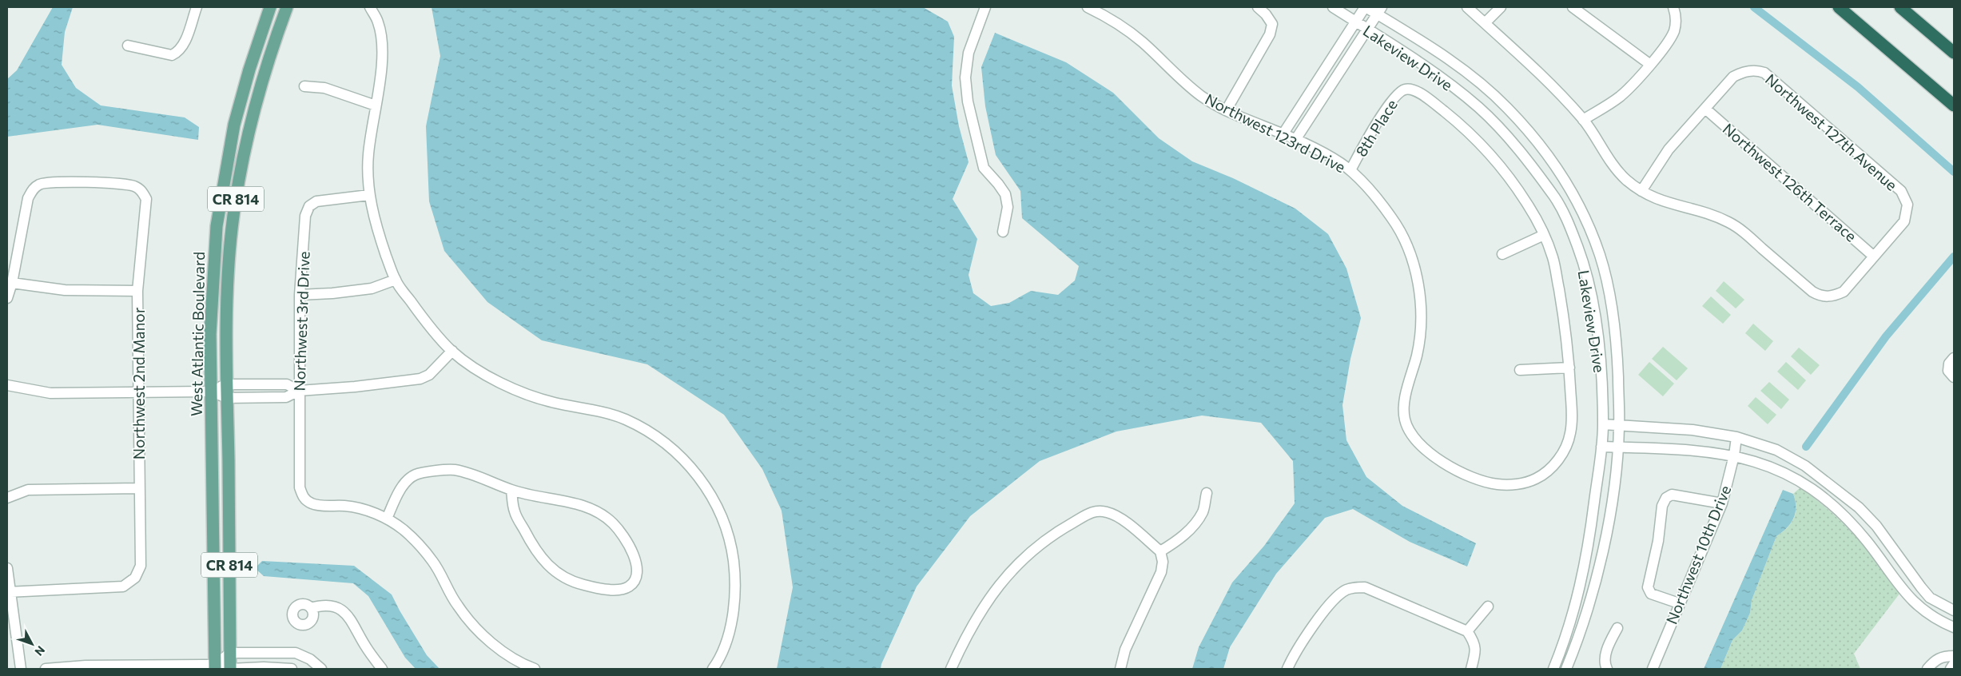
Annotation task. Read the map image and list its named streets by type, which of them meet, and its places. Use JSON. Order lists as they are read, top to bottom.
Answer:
{
  "streets": {
    "main road": ["CR 814", "West Atlantic Boulevard"],
    "street": [
      "Lakeview Drive",
      "8th Place",
      "Northwest 127th Avenue",
      "Northwest 123rd Drive",
      "Northwest 126th Terrace",
      "Northwest 3rd Drive",
      "Northwest 2nd Manor",
      "Northwest 10th Drive"
    ]
  },
  "crossings": [
    ["8th Place", "Northwest 123rd Drive"],
    ["Northwest 127th Avenue", "Northwest 126th Terrace"]
  ],
  "north": "bottom right"
}
